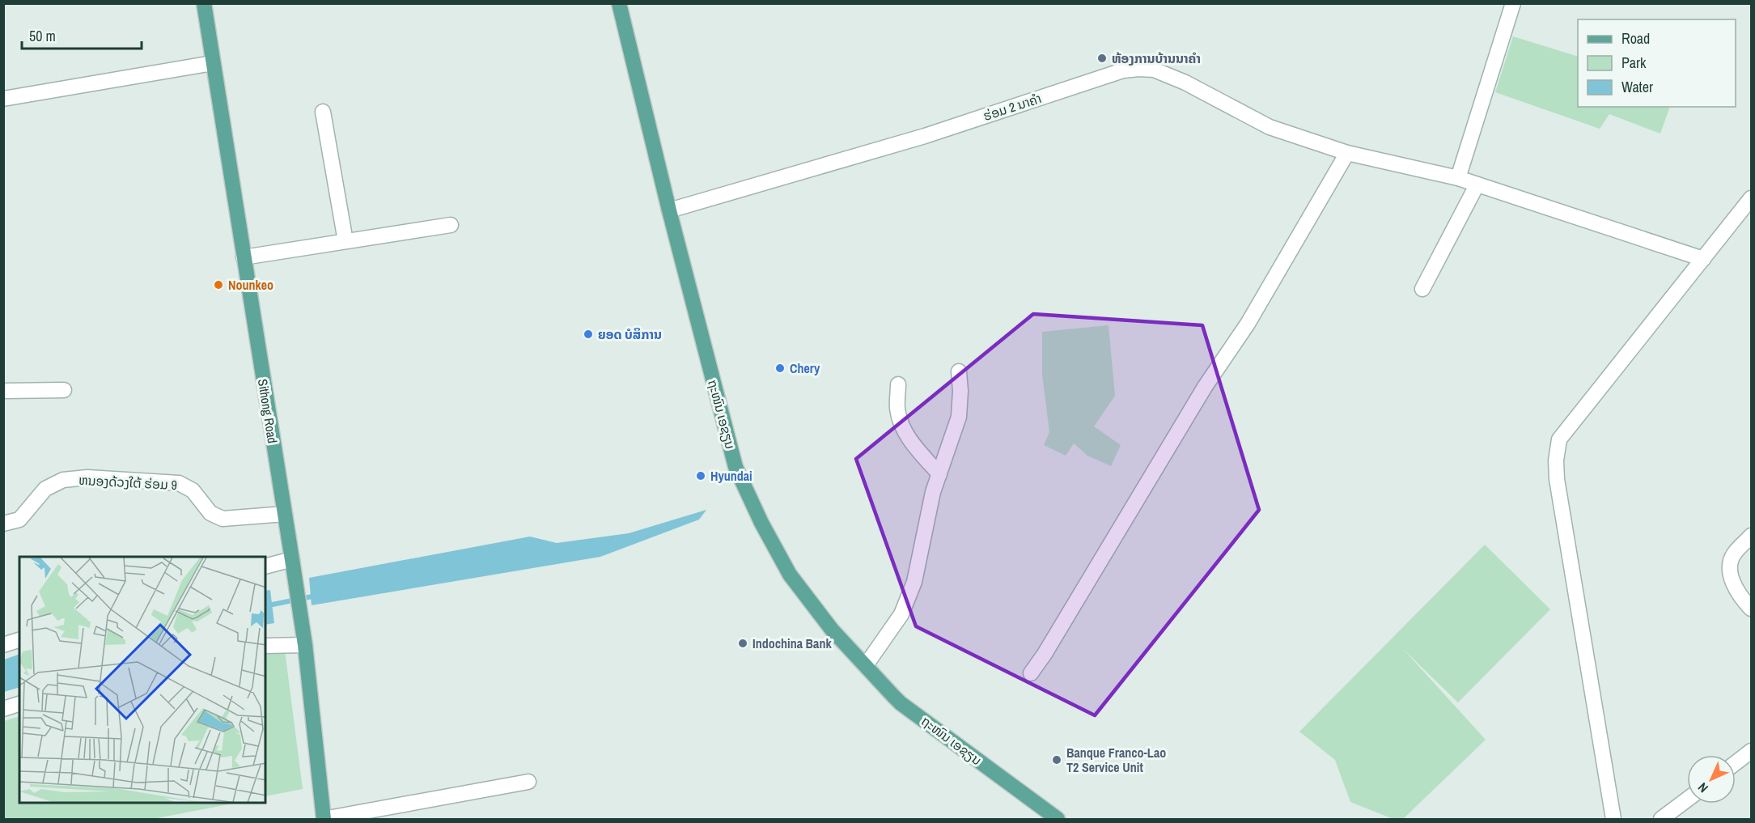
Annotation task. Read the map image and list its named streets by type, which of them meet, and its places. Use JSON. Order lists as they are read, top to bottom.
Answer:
{
  "streets": {
    "main road": ["Sithong Road", "ຖະໜົນ ເອຊຽນ"],
    "street": ["ຮ່ອມ 2 ນາຄຳ", "ຫນອງດ້ວງໃຕ້ ຮ່ອມ 9"]
  },
  "crossings": [
    ["ຮ່ອມ 2 ນາຄຳ", "ຖະໜົນ ເອຊຽນ"],
    ["Sithong Road", "ຫນອງດ້ວງໃຕ້ ຮ່ອມ 9"]
  ],
  "places": [
    "ຫ້ອງການບ້ານນາຄໍາ",
    "Nounkeo",
    "ຍອດ ບໍສິການ",
    "Chery",
    "Hyundai",
    "Indochina Bank",
    "Banque Franco-Lao T2 Service Unit"
  ],
  "legend": ["Road", "Park", "Water"],
  "scale_bar": "50 m",
  "north": "bottom left"
}
